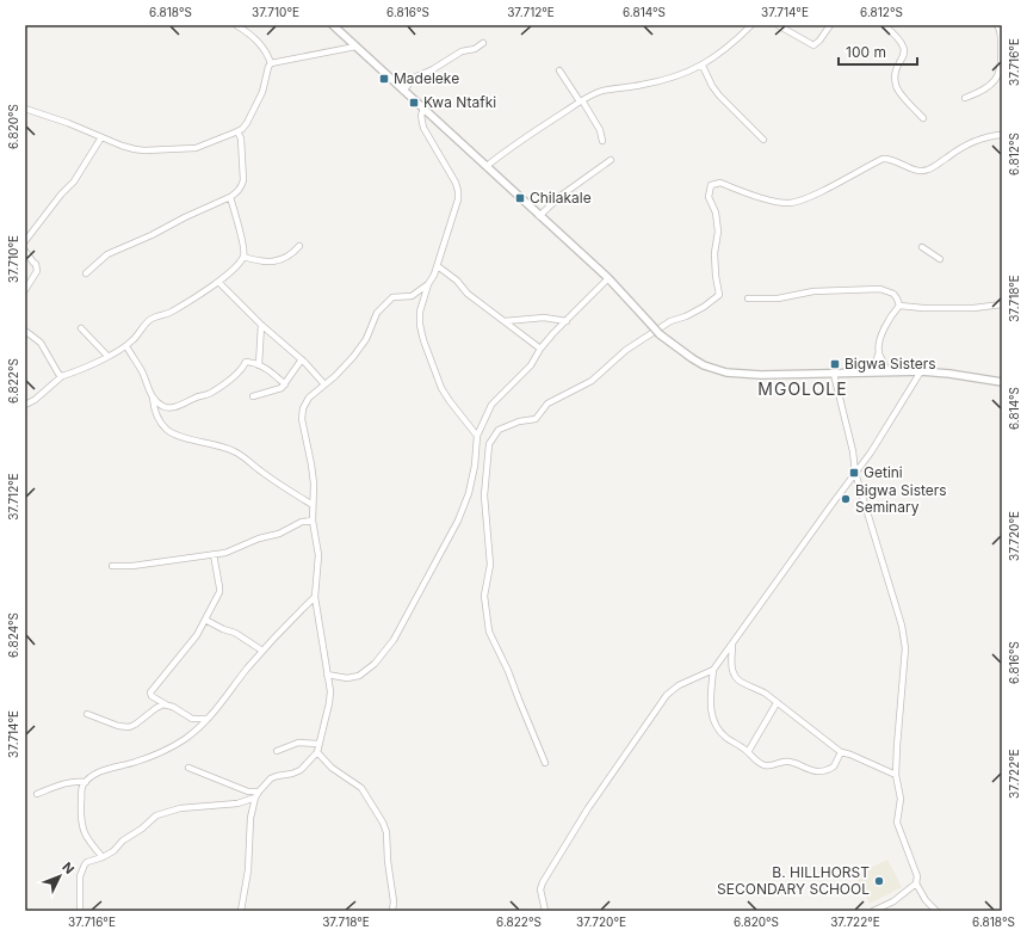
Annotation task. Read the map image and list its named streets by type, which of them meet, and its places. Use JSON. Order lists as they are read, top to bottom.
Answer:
{
  "districts": ["MGOLOLE"],
  "places": {
    "transit": [
      "Madeleke",
      "Kwa Ntafki",
      "Chilakale",
      "Bigwa Sisters",
      "Getini"
    ],
    "other": ["Bigwa Sisters Seminary", "B. HILLHORST SECONDARY SCHOOL"]
  },
  "scale_bar": "100 m",
  "north": "top right",
  "coordinates": [
    "6.818°S",
    "37.710°E",
    "6.816°S",
    "37.712°E",
    "6.814°S",
    "37.714°E",
    "6.812°S",
    "37.716°E",
    "6.820°S",
    "37.718°E",
    "6.822°S",
    "37.720°E",
    "6.824°S",
    "37.722°E"
  ]
}
